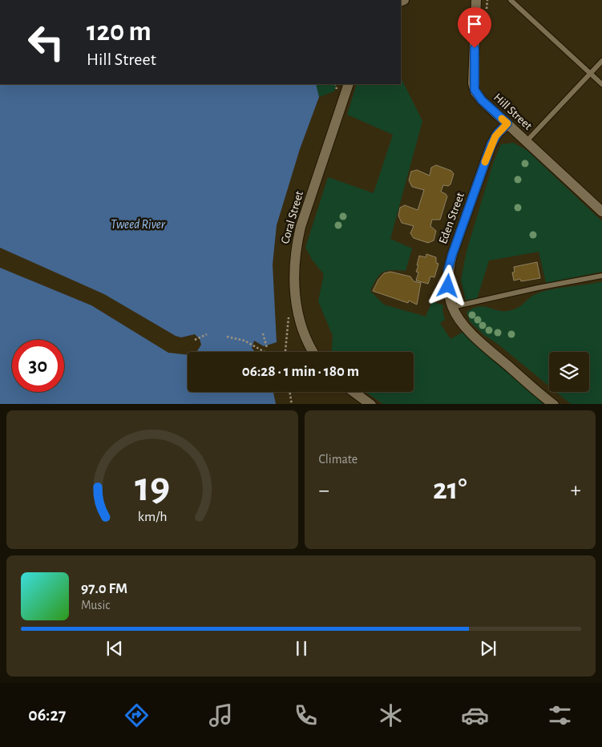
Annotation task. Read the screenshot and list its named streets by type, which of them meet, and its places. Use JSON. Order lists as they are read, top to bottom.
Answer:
{
  "streets": {
    "street": ["Hill Street", "Coral Street", "Eden Street"]
  },
  "crossings": [
    ["Hill Street", "Eden Street"]
  ],
  "water": ["Tweed River"],
  "page": {
    "turn": ["120 m", "Hill Street"],
    "limit": "30",
    "trip": "06:28 · 1 min · 180 m",
    "tile": "Climate",
    "heat": ["−", "21°", "+"],
    "song": ["97.0 FM", "Music"],
    "tabs": "06:27",
    "gauge": ["19", "km/h"]
  }
}
